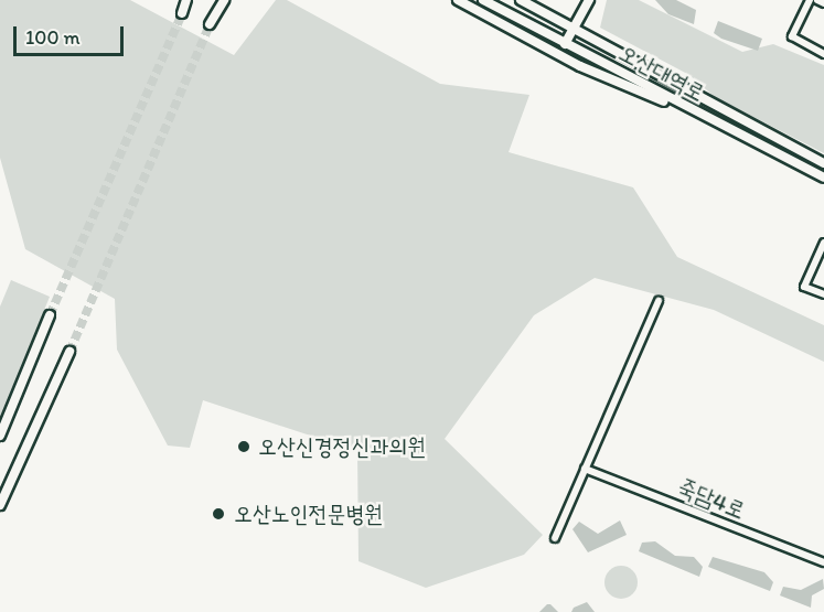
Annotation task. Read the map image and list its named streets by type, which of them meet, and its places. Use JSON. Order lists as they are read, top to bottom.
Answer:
{
  "streets": {
    "main road": ["오산대역로"],
    "street": ["죽담4로"]
  },
  "places": ["오산신경정신과의원", "오산노인전문병원"],
  "scale_bar": "100 m"
}
